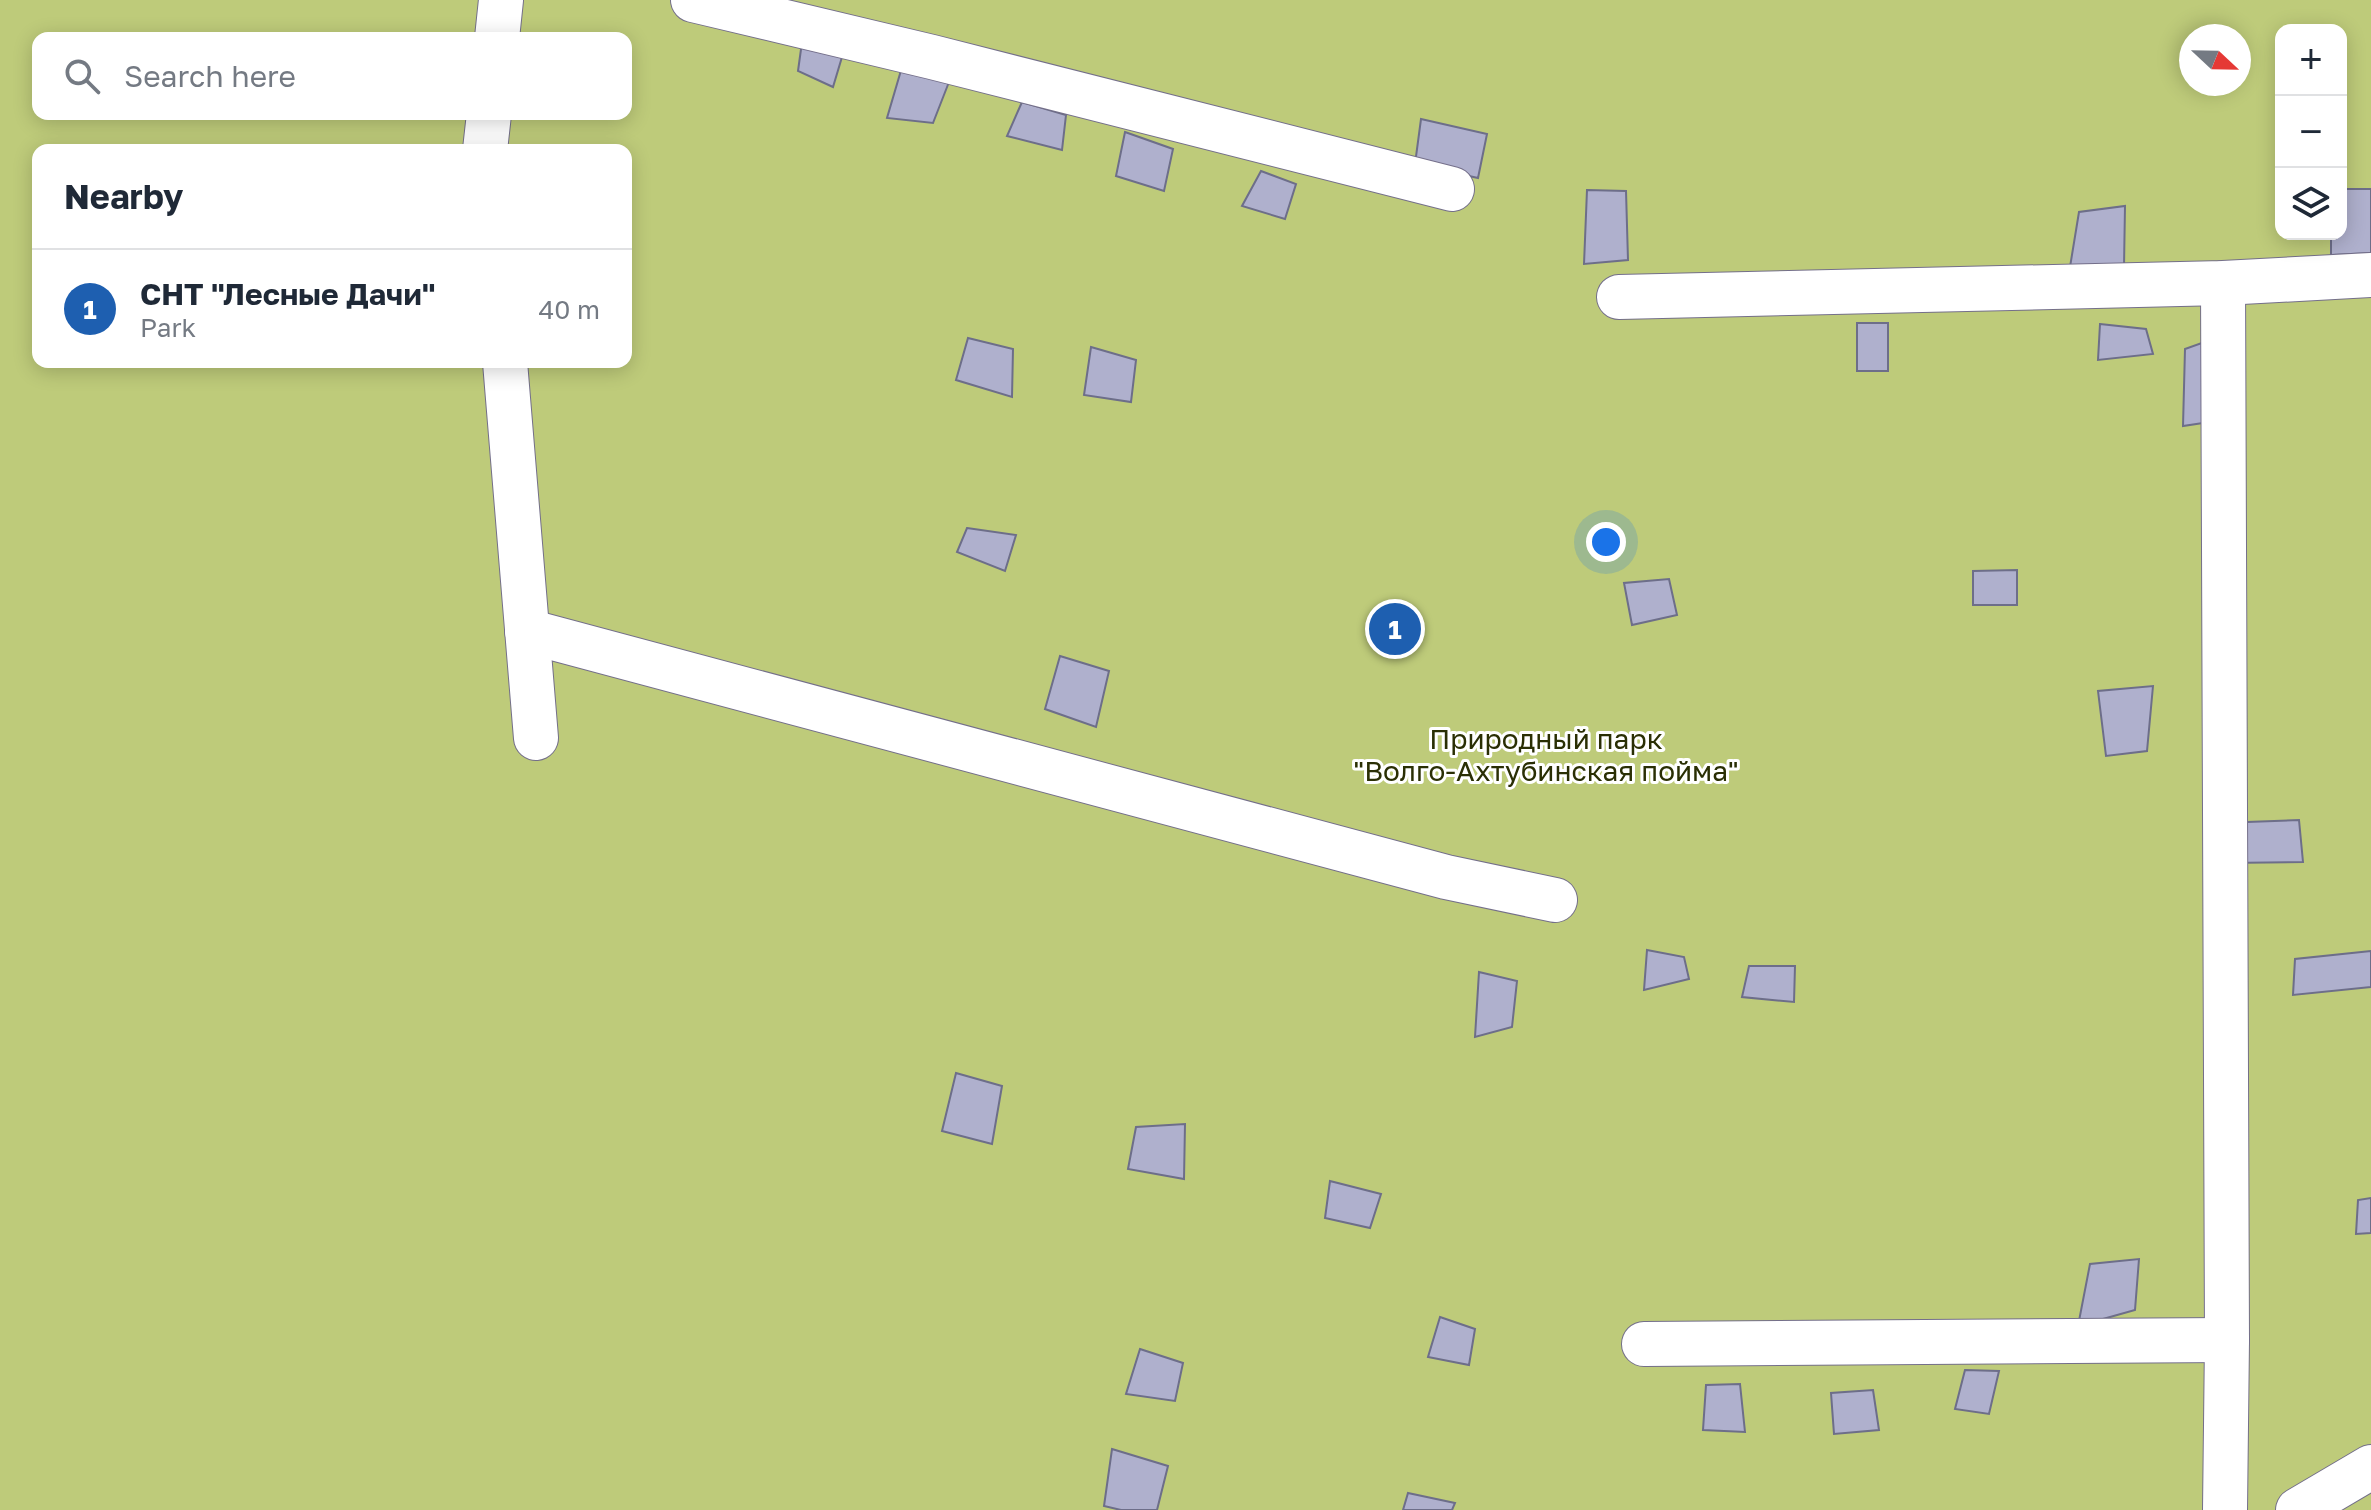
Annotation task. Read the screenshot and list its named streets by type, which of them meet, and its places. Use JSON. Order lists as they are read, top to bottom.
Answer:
{
  "parks": ["Природный парк \"Волго-Ахтубинская пойма\""],
  "north": "right",
  "page": {
    "map_buttons": ["+", "−"],
    "search": "Search here",
    "heading": "Nearby",
    "list": [
      {
        "mark": "1",
        "name": "СНТ \"Лесные Дачи\"",
        "note": "Park",
        "value": "40 m"
      }
    ],
    "pins": "1"
  }
}
